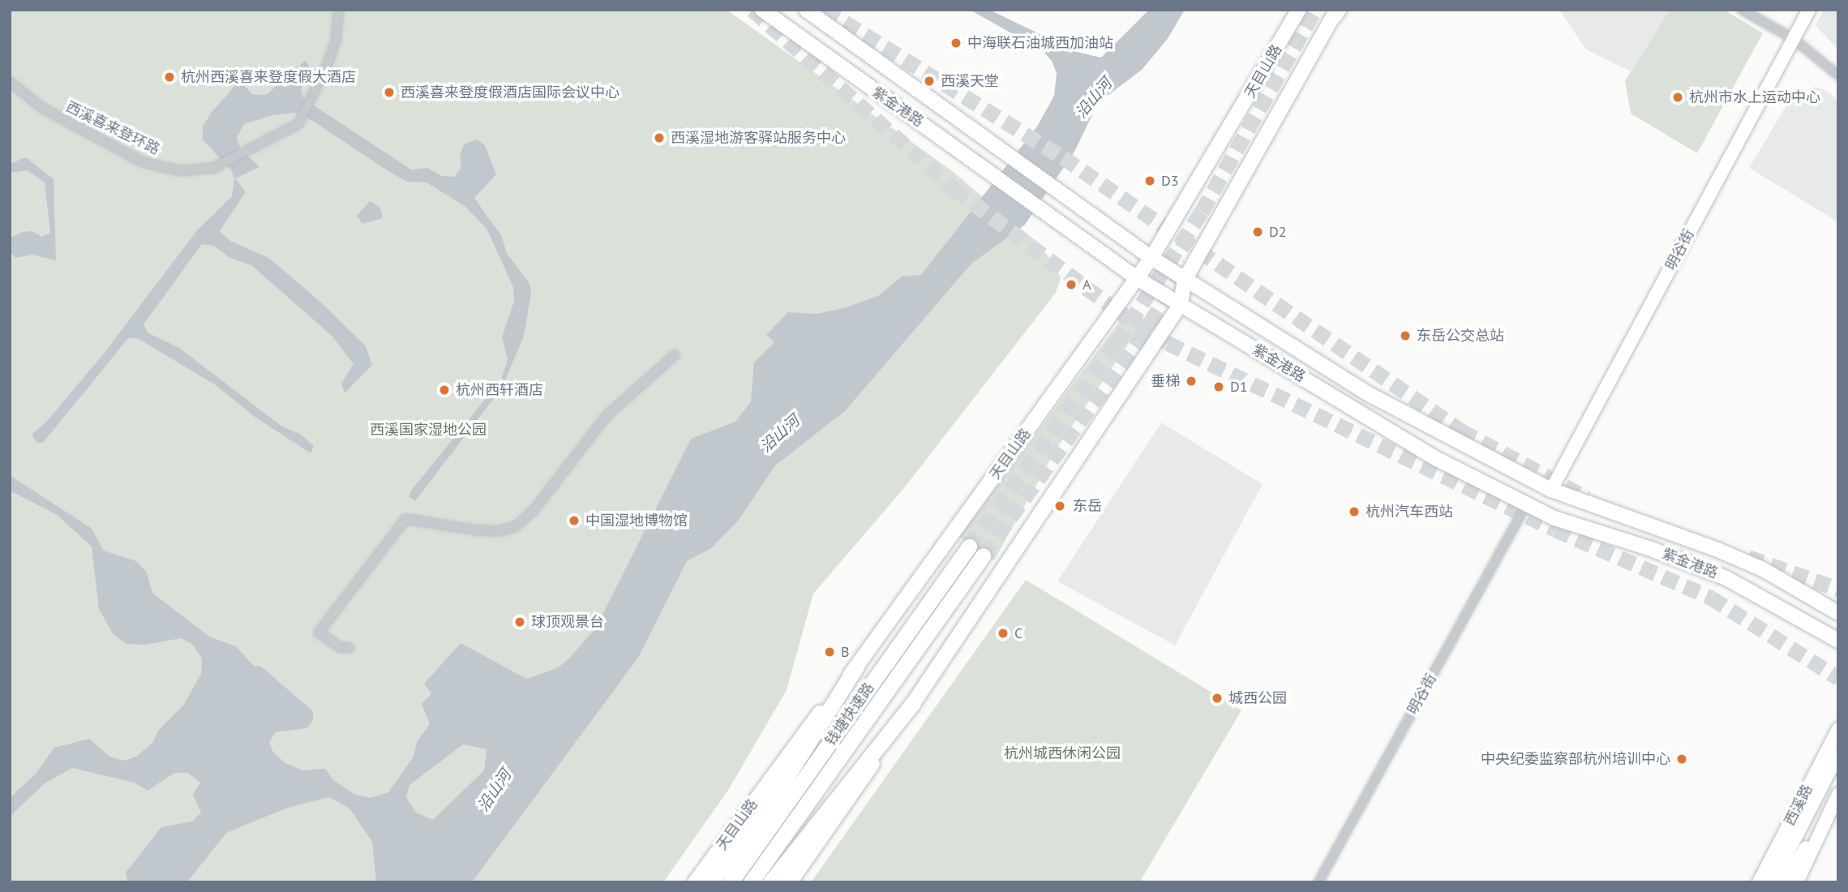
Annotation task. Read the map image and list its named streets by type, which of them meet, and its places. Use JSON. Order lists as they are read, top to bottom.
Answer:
{
  "streets": {
    "highway": ["钱塘快速路"],
    "main road": ["天目山路", "紫金港路"],
    "street": ["西溪喜来登环路", "明谷街", "西溪路"]
  },
  "crossings": [
    ["天目山路", "紫金港路"],
    ["紫金港路", "明谷街"]
  ],
  "water": ["沿山河"],
  "parks": ["西溪国家湿地公园", "杭州城西休闲公园"],
  "places": [
    "中海联石油城西加油站",
    "杭州西溪喜来登度假大酒店",
    "西溪天堂",
    "西溪喜来登度假酒店国际会议中心",
    "杭州市水上运动中心",
    "西溪湿地游客驿站服务中心",
    "D3",
    "D2",
    "A",
    "东岳公交总站",
    "垂梯",
    "D1",
    "杭州西轩酒店",
    "东岳",
    "杭州汽车西站",
    "中国湿地博物馆",
    "球顶观景台",
    "C",
    "B",
    "城西公园",
    "中央纪委监察部杭州培训中心"
  ]
}
